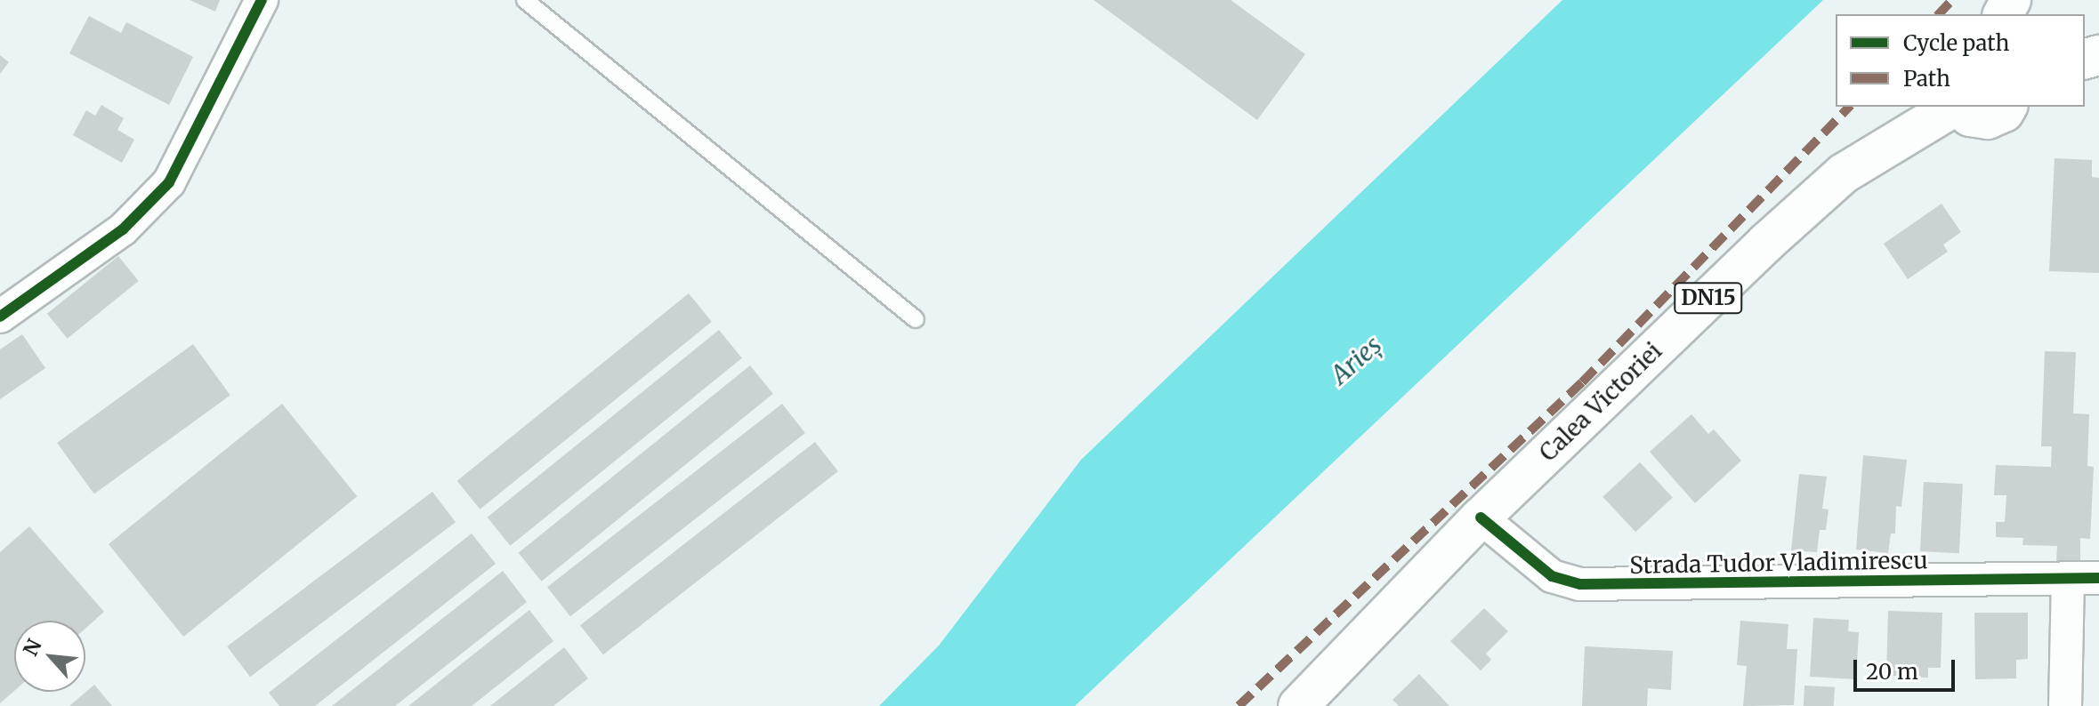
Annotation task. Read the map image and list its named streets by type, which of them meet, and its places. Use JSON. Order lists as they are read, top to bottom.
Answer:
{
  "streets": {
    "main road": ["DN15", "Calea Victoriei"],
    "street": ["Strada Tudor Vladimirescu"]
  },
  "crossings": [
    ["DN15", "Calea Victoriei"],
    ["DN15", "Strada Tudor Vladimirescu"],
    ["Calea Victoriei", "Strada Tudor Vladimirescu"]
  ],
  "water": ["Arieș"],
  "legend": ["Cycle path", "Path"],
  "scale_bar": "20 m",
  "north": "top left"
}
